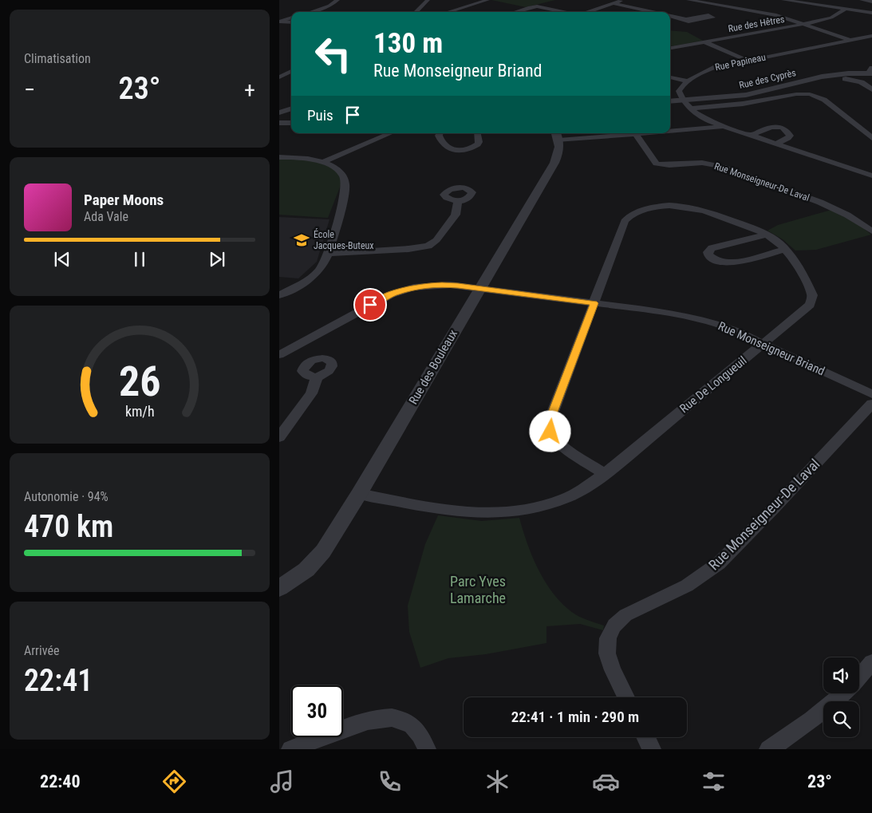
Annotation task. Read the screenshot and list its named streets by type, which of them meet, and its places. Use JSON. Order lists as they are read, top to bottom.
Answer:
{
  "streets": {
    "street": [
      "Rue des Hêtres",
      "Rue Papineau",
      "Rue des Cyprès",
      "Rue Monseigneur-De Laval",
      "Rue Monseigneur Briand",
      "Rue des Bouleaux",
      "Rue De Longueuil"
    ]
  },
  "crossings": [
    ["Rue Papineau", "Rue des Cyprès"],
    ["Rue Monseigneur Briand", "Rue des Bouleaux"],
    ["Rue Monseigneur Briand", "Rue De Longueuil"],
    ["Rue des Bouleaux", "Rue De Longueuil"]
  ],
  "parks": ["Parc Yves Lamarche"],
  "places": {
    "school or university": ["École Jacques-Buteux"]
  },
  "page": {
    "tile": [
      "Climatisation",
      ["Autonomie · 94%", "470 km"],
      ["Arrivée", "22:41"]
    ],
    "turn": ["130 m", "Rue Monseigneur Briand"],
    "heat": ["−", "23°", "+"],
    "then": "Puis",
    "song": ["Paper Moons", "Ada Vale"],
    "limit": "30",
    "trip": "22:41 · 1 min · 290 m",
    "tabs": ["22:40", "23°"],
    "gauge": ["26", "km/h"]
  }
}
